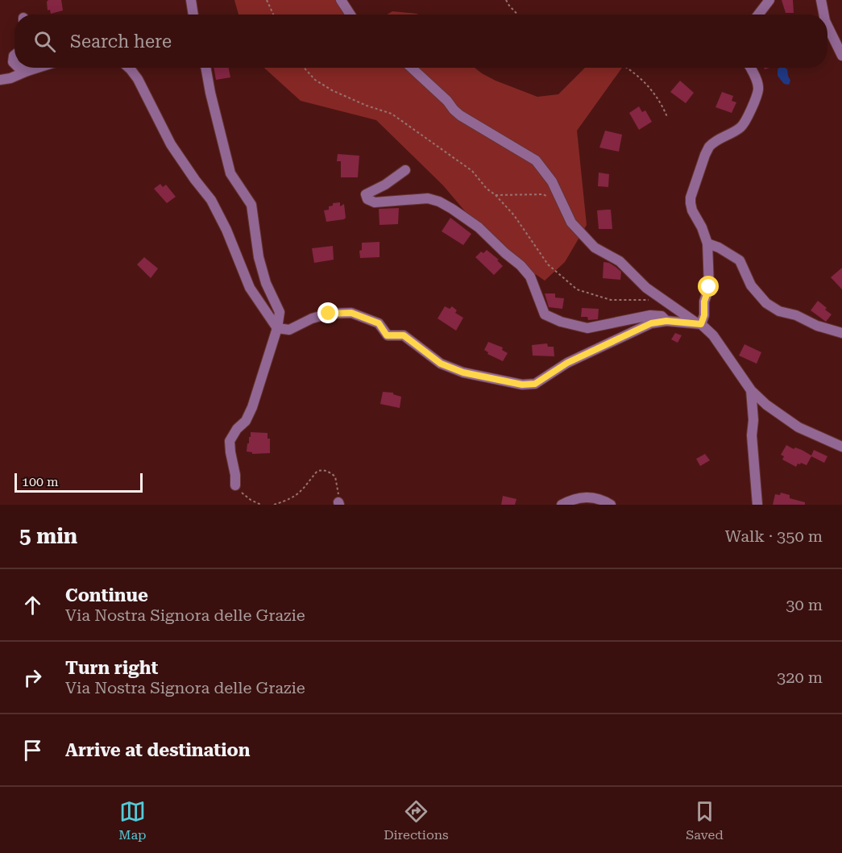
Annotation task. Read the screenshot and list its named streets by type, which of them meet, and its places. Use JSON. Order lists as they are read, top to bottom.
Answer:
{
  "scale_bar": "100 m",
  "page": {
    "search": "Search here",
    "scale": "100 m",
    "heading": ["5 min", "Walk · 350 m"],
    "list": [
      ["Continue", "Via Nostra Signora delle Grazie", "30 m"],
      ["Turn right", "Via Nostra Signora delle Grazie", "320 m"],
      "Arrive at destination"
    ],
    "nav": ["Map", "Directions", "Saved"]
  }
}
